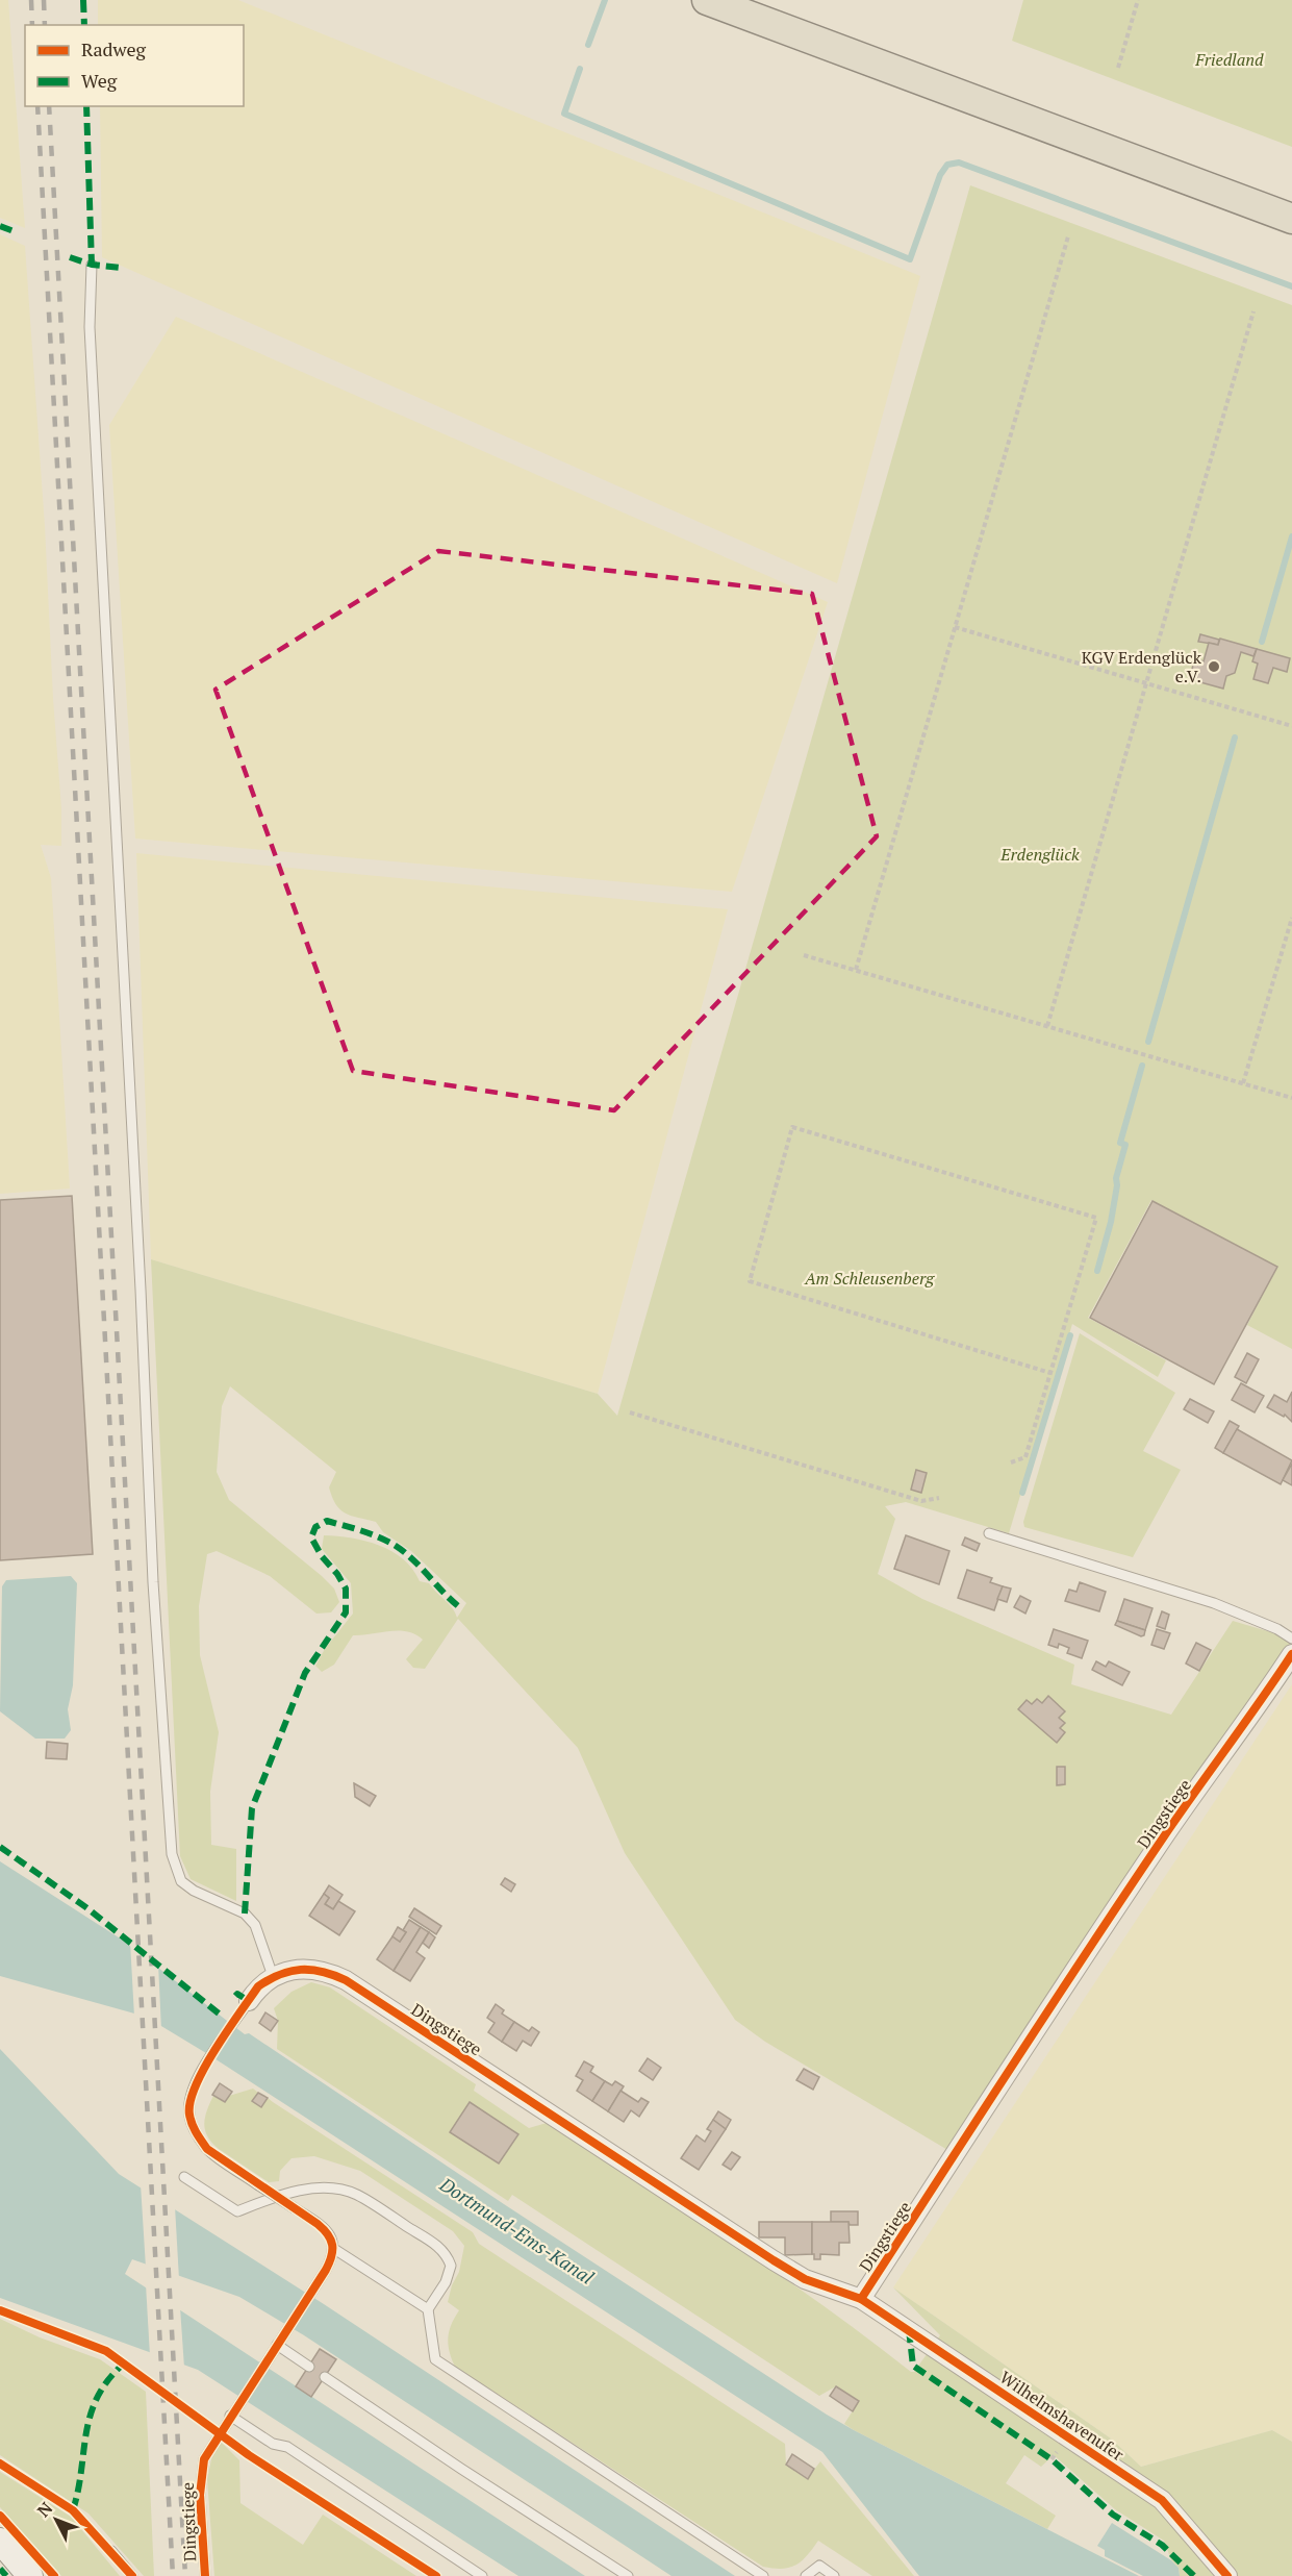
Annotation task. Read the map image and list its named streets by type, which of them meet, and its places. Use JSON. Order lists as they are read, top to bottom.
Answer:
{
  "streets": {
    "street": ["Dingstiege", "Wilhelmshavenufer"]
  },
  "crossings": [
    ["Dingstiege", "Wilhelmshavenufer"]
  ],
  "water": ["Dortmund-Ems-Kanal"],
  "parks": ["Friedland", "Erdenglück", "Am Schleusenberg"],
  "places": ["KGV Erdenglück e.V."],
  "legend": ["Radweg", "Weg"],
  "north": "top left"
}
